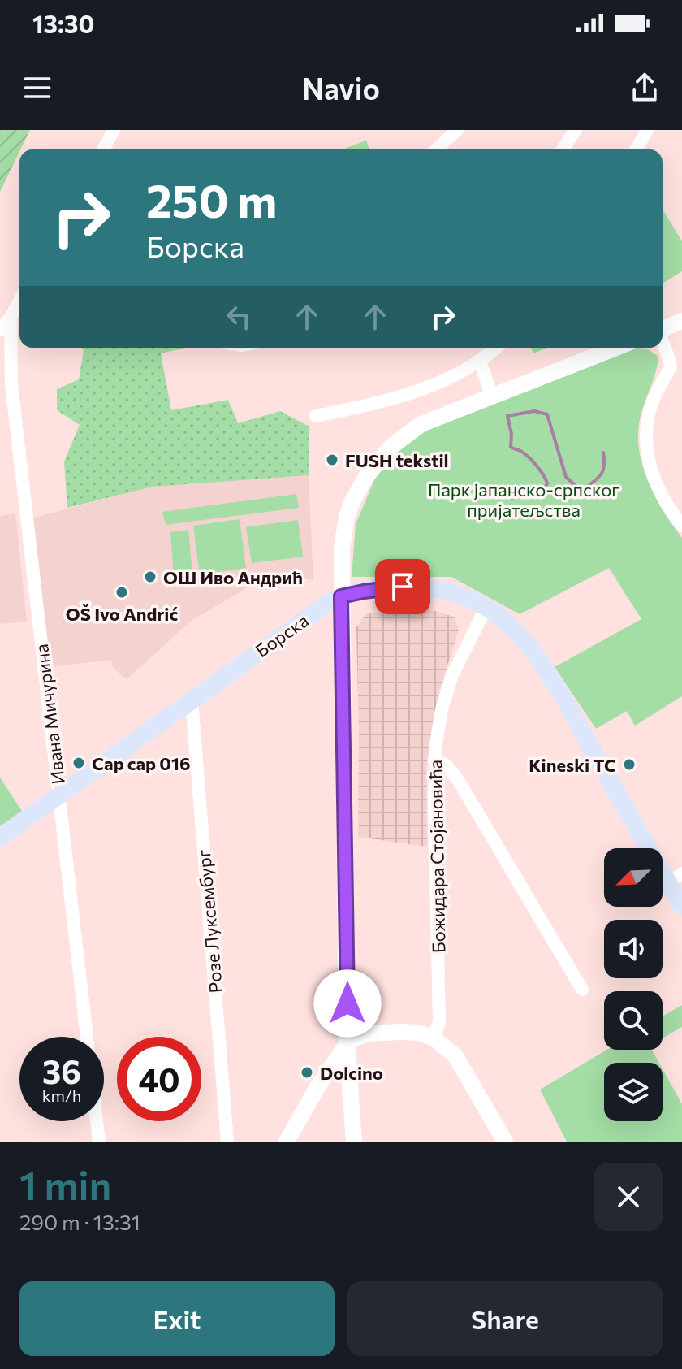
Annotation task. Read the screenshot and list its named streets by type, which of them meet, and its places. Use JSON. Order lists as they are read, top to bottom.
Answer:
{
  "streets": {
    "main road": ["Борска"],
    "street": ["Ивана Мичурина", "Божидара Стојановића", "Розе Луксембург"]
  },
  "crossings": [
    ["Борска", "Ивана Мичурина"],
    ["Борска", "Божидара Стојановића"],
    ["Борска", "Розе Луксембург"]
  ],
  "parks": ["Парк јапанско-српског пријатељства"],
  "places": [
    "FUSH tekstil",
    "ОШ Иво Андрић",
    "OŠ Ivo Andrić",
    "Cap cap 016",
    "Kineski TC",
    "Dolcino"
  ],
  "north": "bottom left",
  "page": {
    "status": "13:30",
    "header": "Navio",
    "turn": ["250 m", "Борска"],
    "speed": "36 km/h",
    "limit": "40",
    "heading": ["1 min", "290 m · 13:31"],
    "buttons": ["Exit", "Share"]
  }
}
